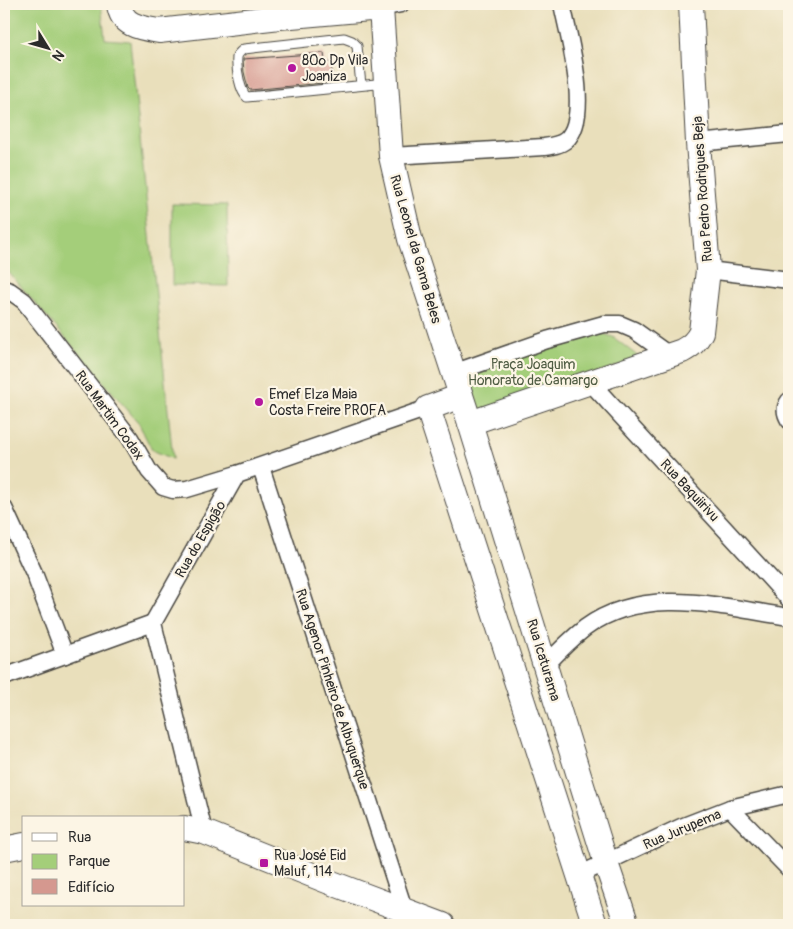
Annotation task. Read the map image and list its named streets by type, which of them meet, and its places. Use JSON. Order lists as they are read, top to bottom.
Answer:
{
  "streets": {
    "street": [
      "Rua Pedro Rodrigues Beja",
      "Rua Leonel da Gama Beles",
      "Rua Martim Codax",
      "Rua Baquiirivu",
      "Rua do Espigão",
      "Rua Icaturama",
      "Rua Agenor Pinheiro de Albuquerque",
      "Rua Jurupema"
    ]
  },
  "crossings": [
    ["Rua Leonel da Gama Beles", "Rua Icaturama"],
    ["Rua Martim Codax", "Rua do Espigão"],
    ["Rua Icaturama", "Rua Jurupema"]
  ],
  "parks": ["Praça Joaquim Honorato de Camargo"],
  "places": {
    "other": ["80º Dp Vila Joaniza", "Emef Elza Maia Costa Freire PROFA"],
    "transit": ["Rua José Eid Maluf, 114"]
  },
  "legend": ["Rua", "Parque", "Edifício"],
  "north": "bottom right"
}
